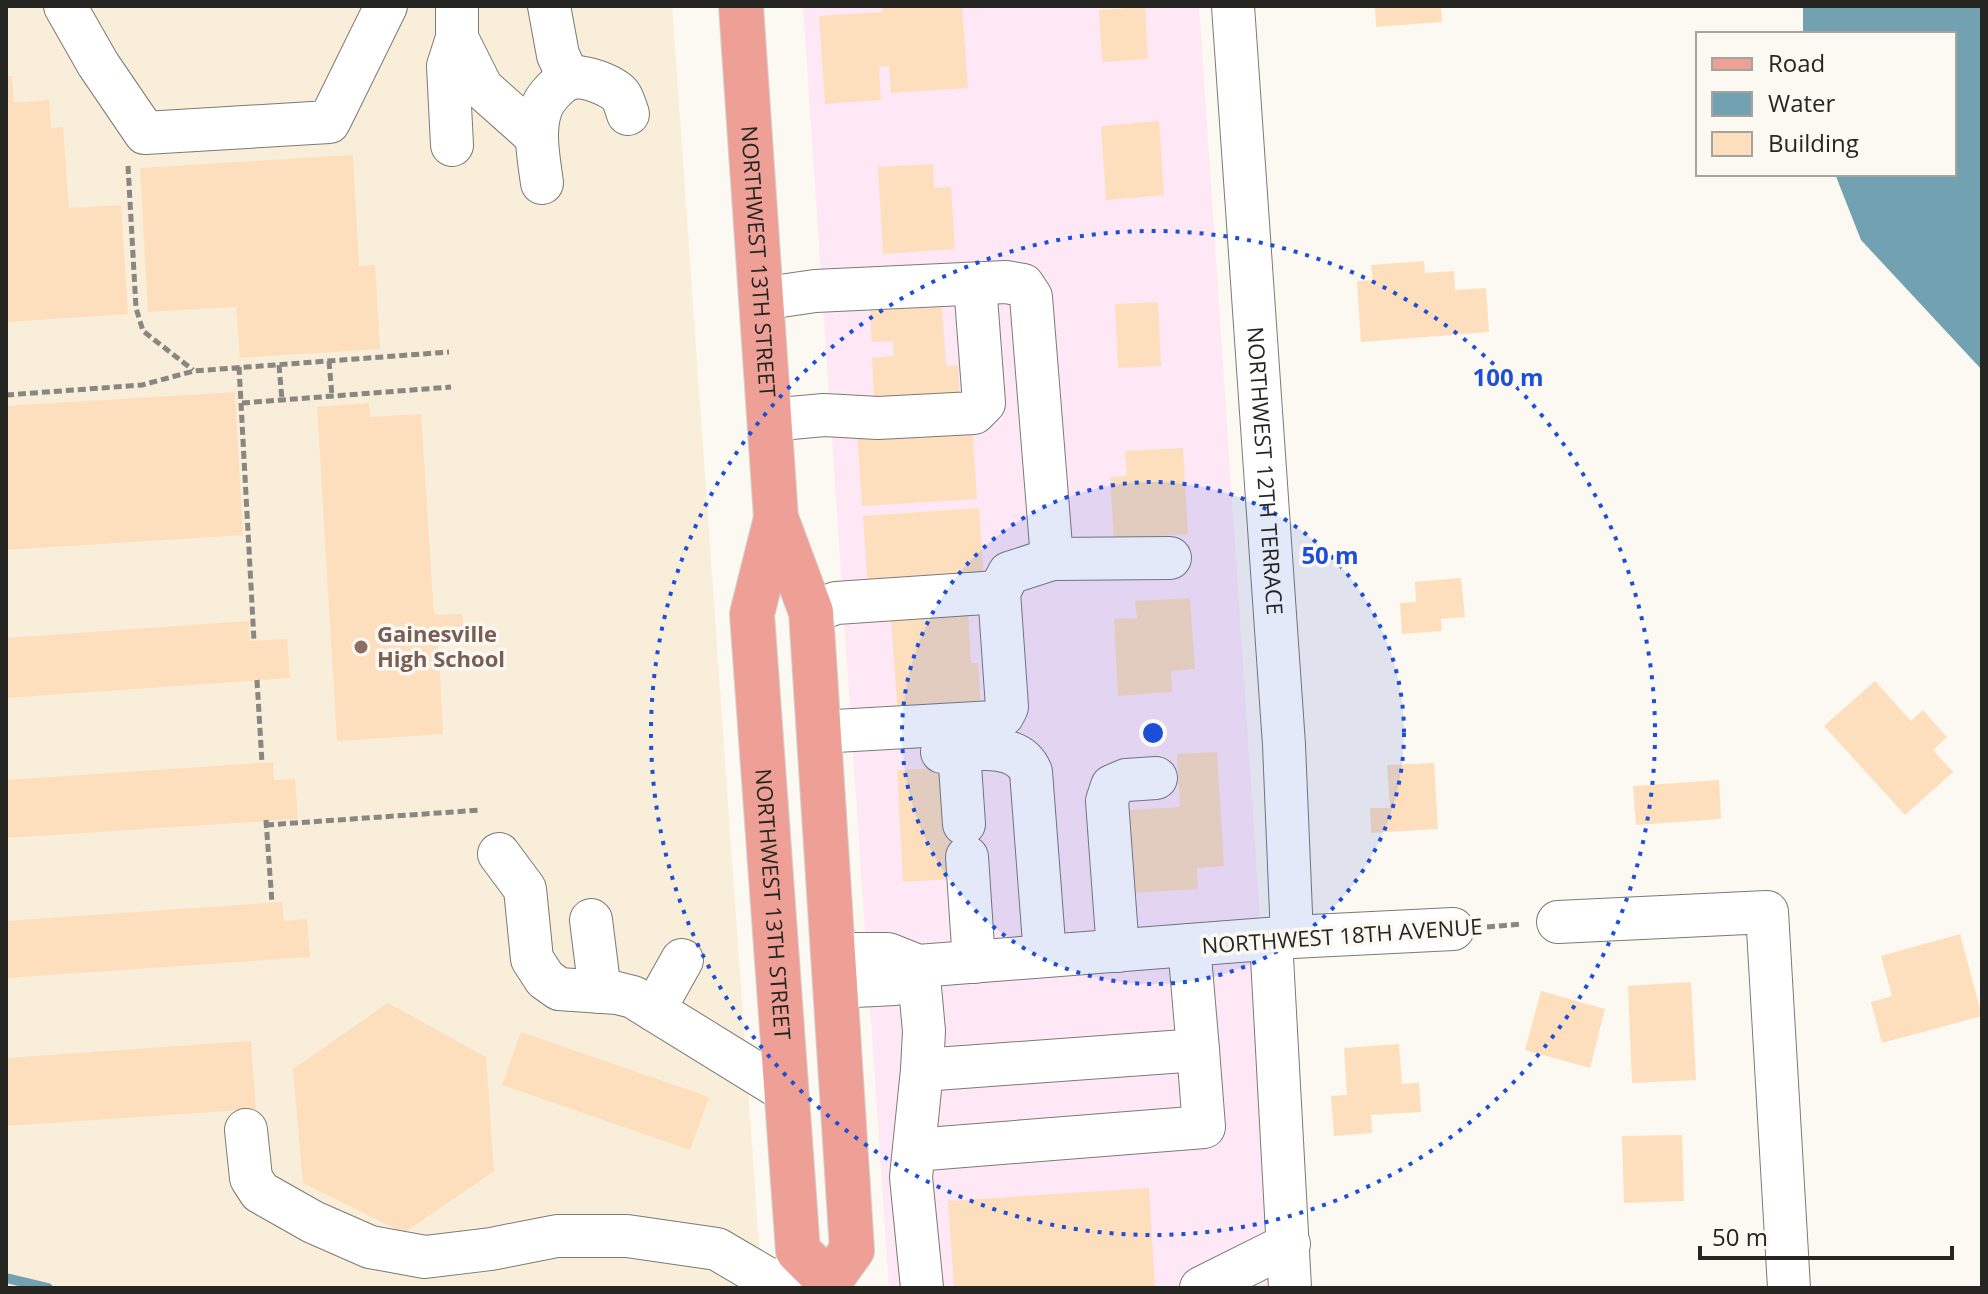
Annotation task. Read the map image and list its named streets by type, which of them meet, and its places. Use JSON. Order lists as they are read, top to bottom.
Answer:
{
  "streets": {
    "main road": ["NORTHWEST 13TH STREET"],
    "street": ["NORTHWEST 12TH TERRACE", "NORTHWEST 18TH AVENUE"]
  },
  "crossings": [
    ["NORTHWEST 13TH STREET", "NORTHWEST 18TH AVENUE"],
    ["NORTHWEST 12TH TERRACE", "NORTHWEST 18TH AVENUE"]
  ],
  "places": ["Gainesville High School"],
  "legend": ["Road", "Water", "Building"],
  "scale_bar": "50 m",
  "rings": ["100 m", "50 m"]
}
